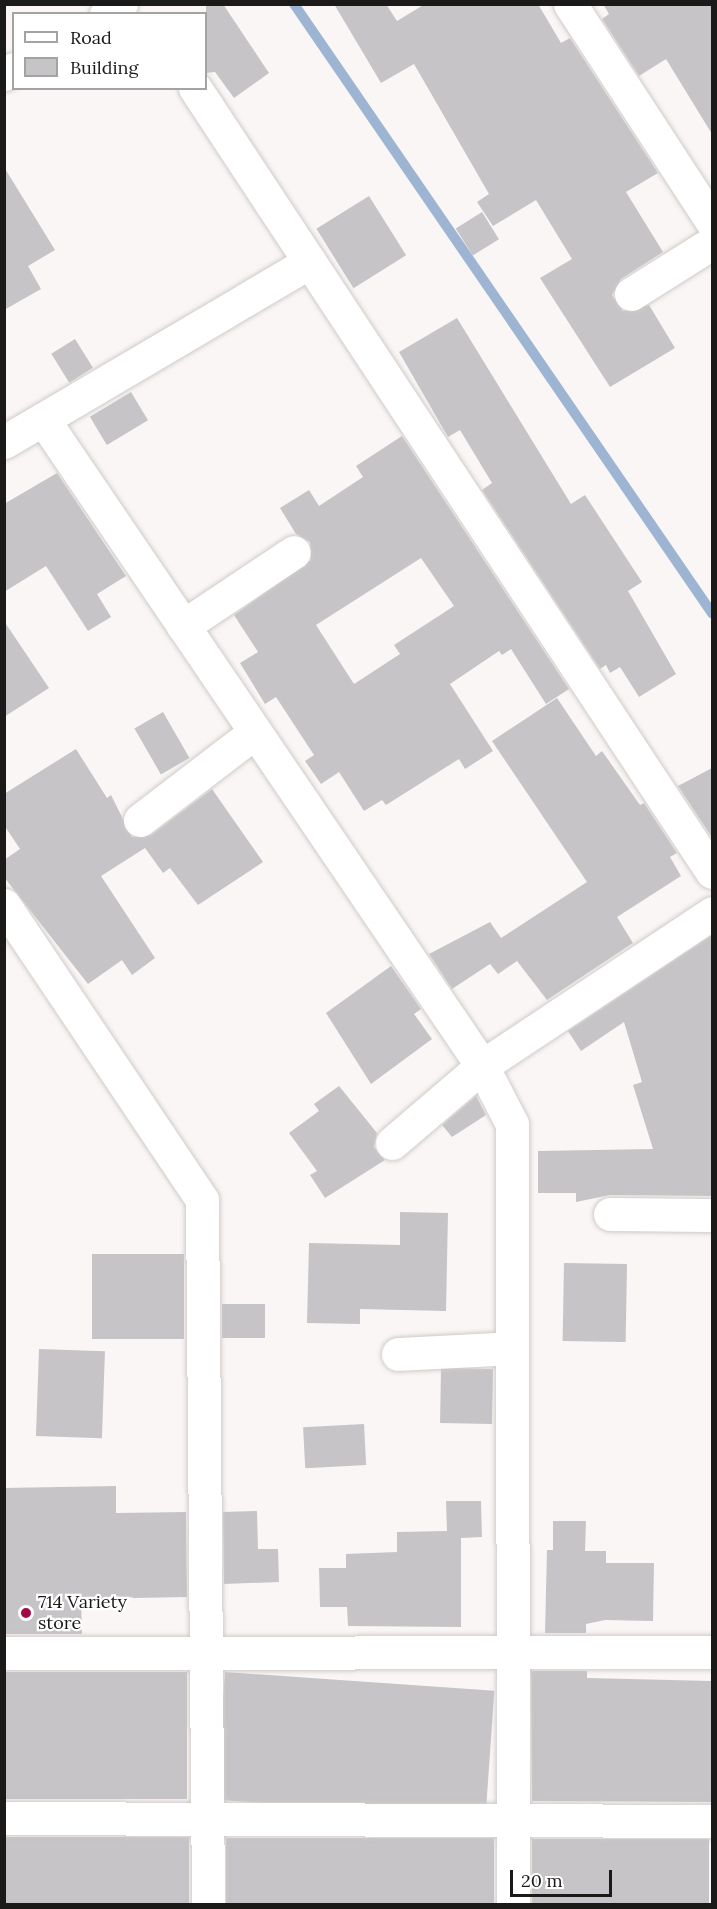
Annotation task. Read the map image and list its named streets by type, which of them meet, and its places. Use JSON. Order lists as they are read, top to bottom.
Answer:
{
  "places": ["714 Variety store"],
  "legend": ["Road", "Building"],
  "scale_bar": "20 m"
}
